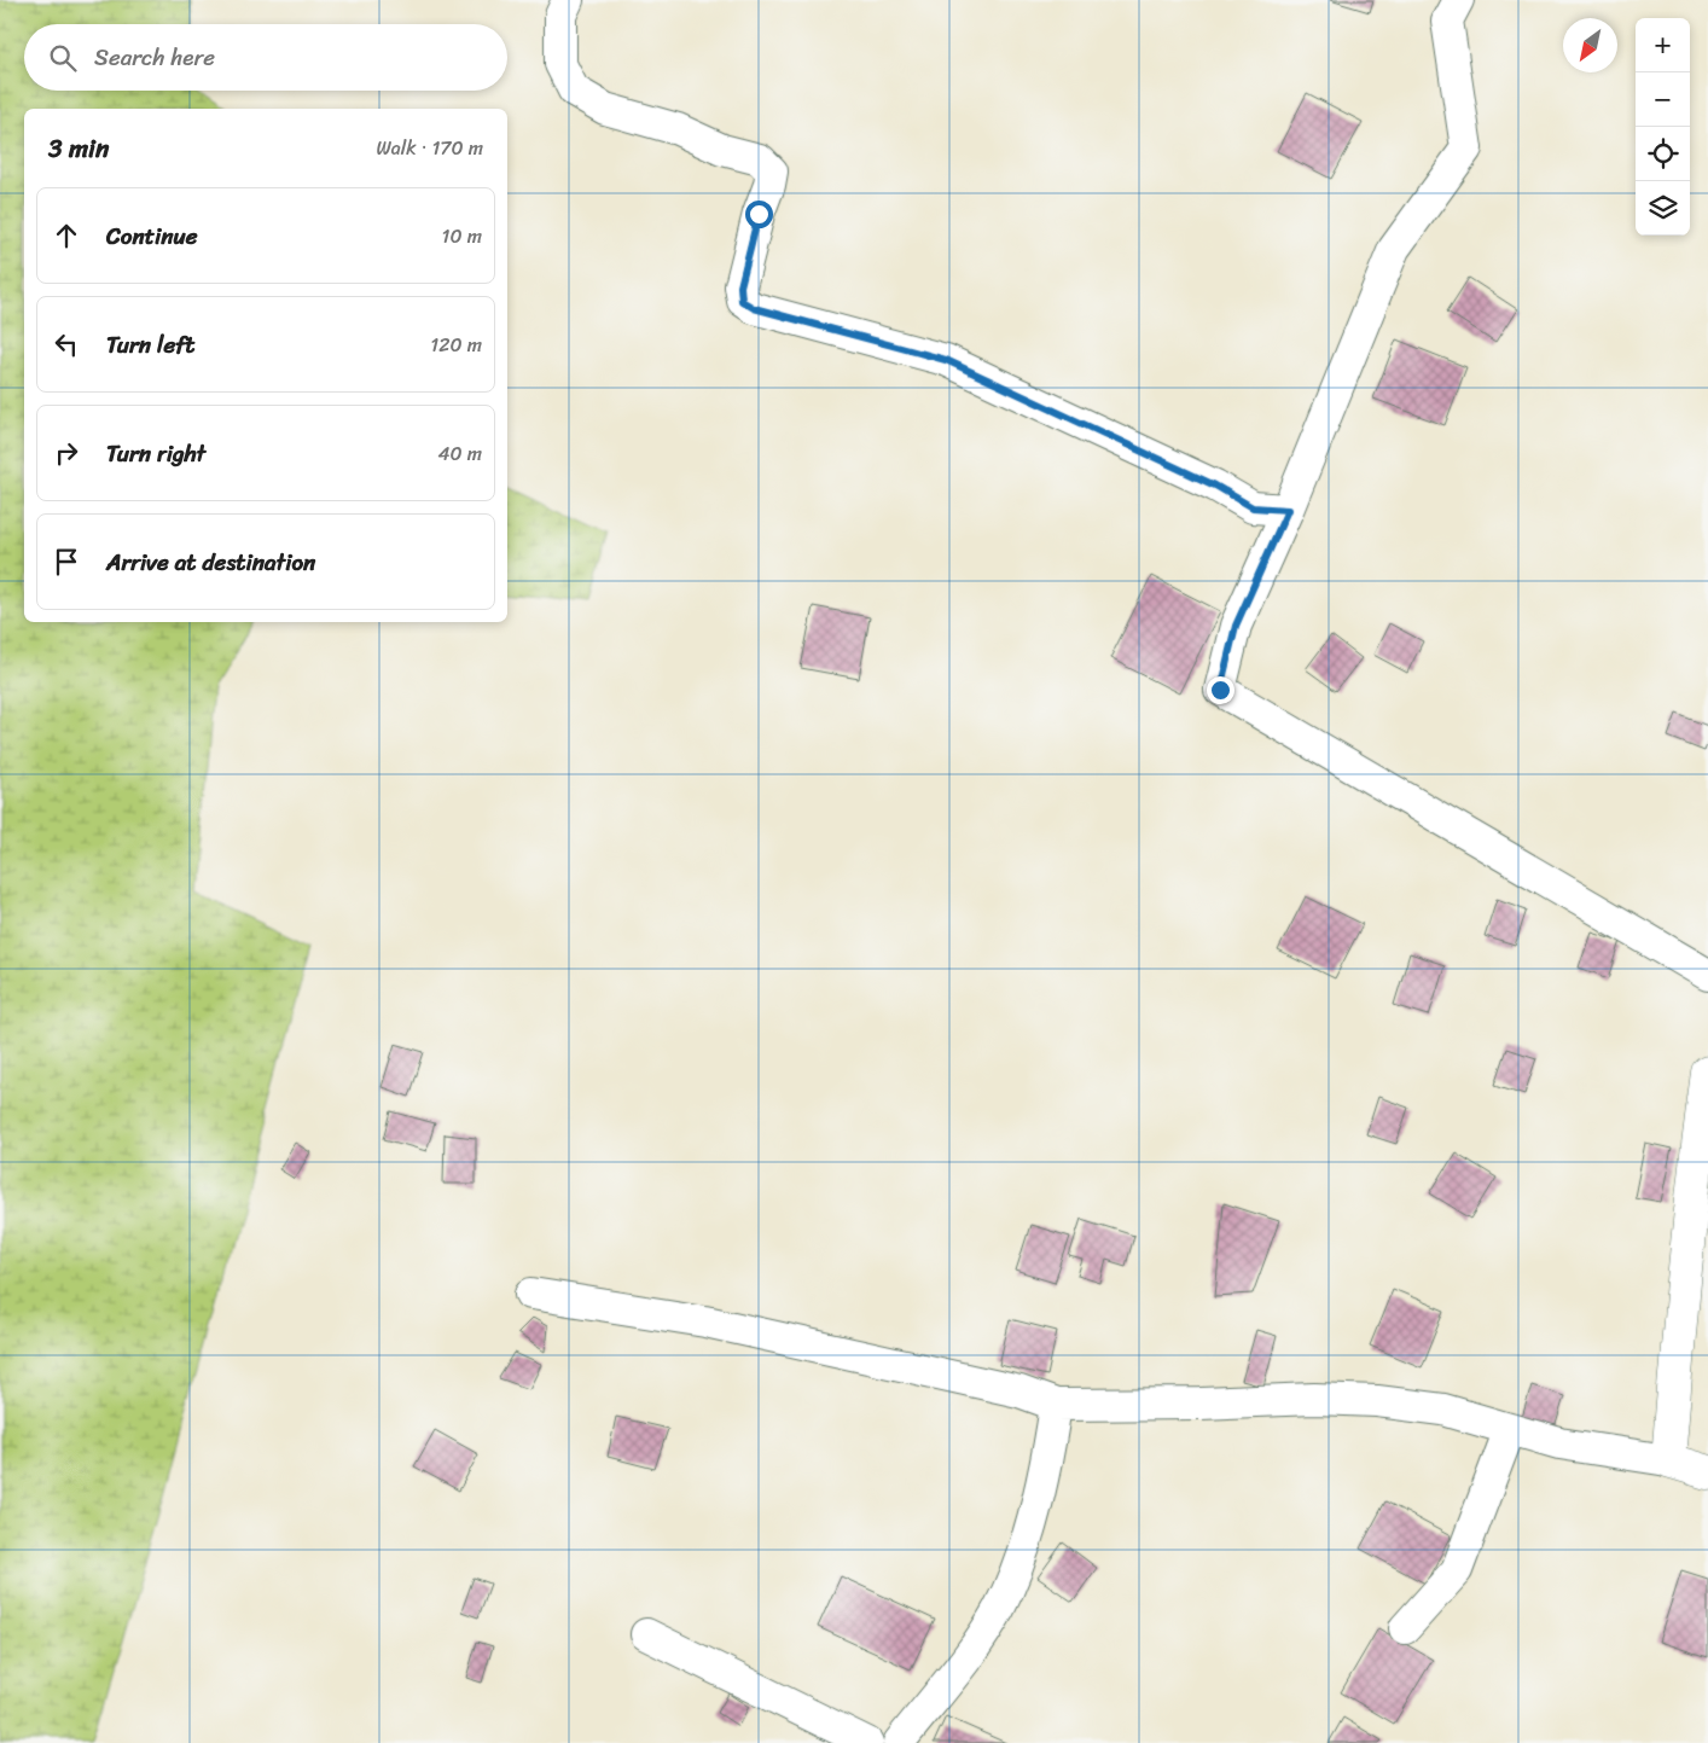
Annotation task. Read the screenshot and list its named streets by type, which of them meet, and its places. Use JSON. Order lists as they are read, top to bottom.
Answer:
{
  "north": "bottom left",
  "page": {
    "map_buttons": ["+", "−"],
    "search": "Search here",
    "heading": ["3 min", "Walk · 170 m"],
    "list": [
      ["Continue", "10 m"],
      ["Turn left", "120 m"],
      ["Turn right", "40 m"],
      "Arrive at destination"
    ]
  }
}
